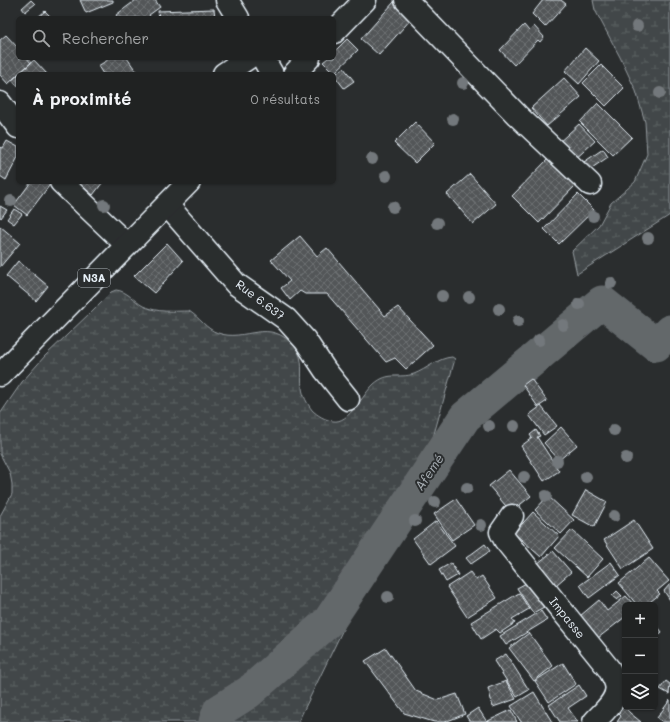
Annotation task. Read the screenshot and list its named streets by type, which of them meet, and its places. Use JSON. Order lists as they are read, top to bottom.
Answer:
{
  "streets": {
    "main road": ["N3A", "Rue 6.637", "Impasse"]
  },
  "crossings": [
    ["N3A", "Rue 6.637"]
  ],
  "water": ["Afemé"],
  "page": {
    "search": "Rechercher",
    "heading": ["À proximité", "0 résultats"],
    "map_buttons": ["+", "−"]
  }
}
